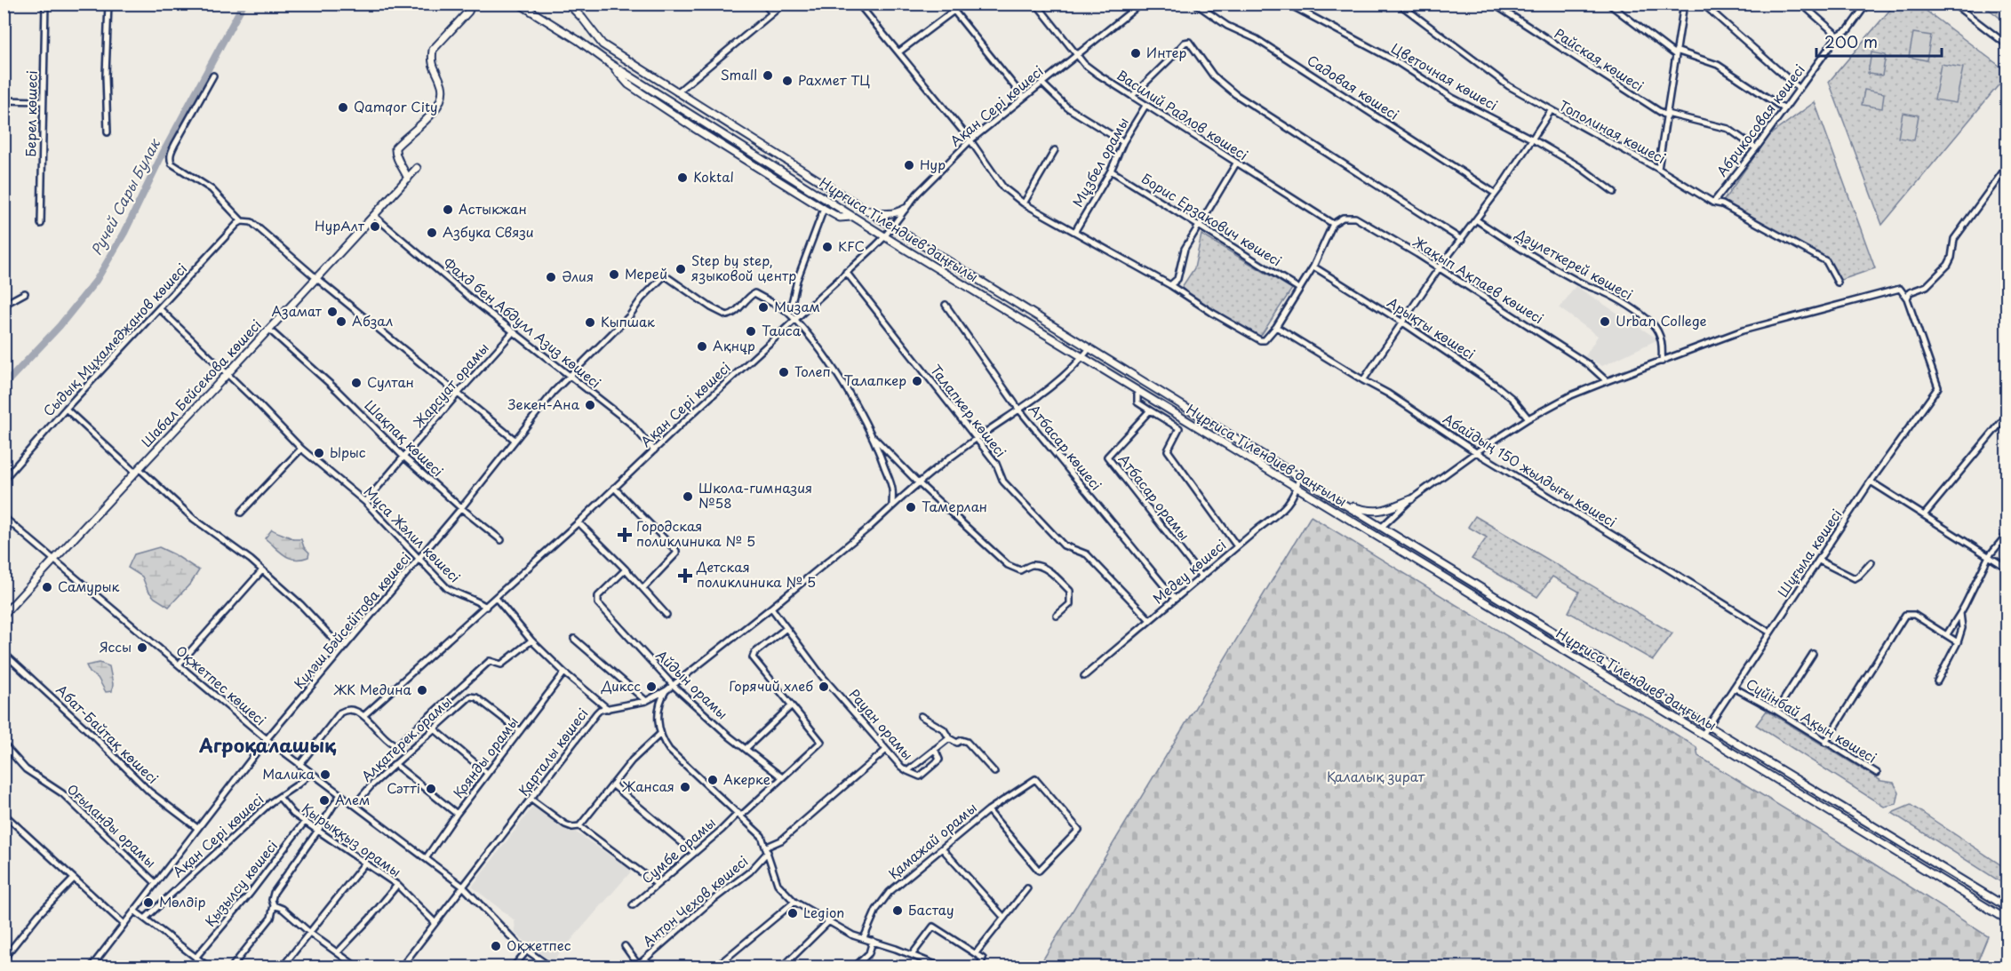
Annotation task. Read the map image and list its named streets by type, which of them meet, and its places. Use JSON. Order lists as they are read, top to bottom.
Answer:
{
  "streets": {
    "main road": ["Нұрғиса Тілендиев даңғылы", "Шабал Бейсекова көшесі"],
    "street": [
      "Райская көшесі",
      "Цветочная көшесі",
      "Садовая көшесі",
      "Ақан Сері көшесі",
      "Берел көшесі",
      "Василий Радлов көшесі",
      "Абрикосовая көшесі",
      "Тополиная көшесі",
      "Мұзбел орамы",
      "Борис Ерзакович көшесі",
      "Дәулеткерей көшесі",
      "Жақып Ақпаев көшесі",
      "Фахд бен Абдулл Азиз көшесі",
      "Арықты көшесі",
      "Сыдық Мұхамеджанов көшесі",
      "Жарсуат орамы",
      "Талапкер көшесі",
      "Шақпақ көшесі",
      "Атбасар көшесі",
      "Абайдың 150 жылдығы көшесі",
      "Атбасар орамы",
      "Мұса Жәлил көшесі",
      "Шұғыла көшесі",
      "Медеу көшесі",
      "Күләш Бәйсейітова көшесі",
      "Айдын орамы",
      "Оқжетпес көшесі",
      "Сүйінбай Ақын көшесі",
      "Рауан орамы",
      "Абат-Байтақ көшесі",
      "Алқатерек орамы",
      "Қарталы көшесі",
      "Қоянды орамы",
      "Оғыланды орамы",
      "Қырыққыз орамы",
      "Қамажай орамы",
      "Сумбе орамы",
      "Қызылсу көшесі",
      "Антон Чехов көшесі"
    ]
  },
  "crossings": [
    ["Ақан Сері көшесі", "Василий Радлов көшесі"],
    ["Ақан Сері көшесі", "Нұрғиса Тілендиев даңғылы"],
    ["Ақан Сері көшесі", "Фахд бен Абдулл Азиз көшесі"],
    ["Ақан Сері көшесі", "Талапкер көшесі"],
    ["Ақан Сері көшесі", "Мұса Жәлил көшесі"],
    ["Ақан Сері көшесі", "Оқжетпес көшесі"],
    ["Ақан Сері көшесі", "Қырыққыз орамы"],
    ["Василий Радлов көшесі", "Мұзбел орамы"],
    ["Василий Радлов көшесі", "Жақып Ақпаев көшесі"],
    ["Абрикосовая көшесі", "Тополиная көшесі"],
    ["Мұзбел орамы", "Борис Ерзакович көшесі"],
    ["Нұрғиса Тілендиев даңғылы", "Шұғыла көшесі"],
    ["Нұрғиса Тілендиев даңғылы", "Медеу көшесі"],
    ["Нұрғиса Тілендиев даңғылы", "Қарталы көшесі"],
    ["Фахд бен Абдулл Азиз көшесі", "Шабал Бейсекова көшесі"],
    ["Фахд бен Абдулл Азиз көшесі", "Жарсуат орамы"],
    ["Фахд бен Абдулл Азиз көшесі", "Күләш Бәйсейітова көшесі"],
    ["Сыдық Мұхамеджанов көшесі", "Мұса Жәлил көшесі"],
    ["Шабал Бейсекова көшесі", "Шақпақ көшесі"],
    ["Шабал Бейсекова көшесі", "Мұса Жәлил көшесі"],
    ["Шабал Бейсекова көшесі", "Оқжетпес көшесі"],
    ["Жарсуат орамы", "Шақпақ көшесі"],
    ["Жарсуат орамы", "Мұса Жәлил көшесі"],
    ["Талапкер көшесі", "Медеу көшесі"],
    ["Талапкер көшесі", "Қарталы көшесі"],
    ["Шақпақ көшесі", "Күләш Бәйсейітова көшесі"],
    ["Атбасар көшесі", "Медеу көшесі"],
    ["Атбасар көшесі", "Қарталы көшесі"],
    ["Абайдың 150 жылдығы көшесі", "Шұғыла көшесі"],
    ["Атбасар орамы", "Медеу көшесі"],
    ["Мұса Жәлил көшесі", "Күләш Бәйсейітова көшесі"],
    ["Шұғыла көшесі", "Сүйінбай Ақын көшесі"],
    ["Күләш Бәйсейітова көшесі", "Оқжетпес көшесі"],
    ["Күләш Бәйсейітова көшесі", "Абат-Байтақ көшесі"],
    ["Күләш Бәйсейітова көшесі", "Оғыланды орамы"],
    ["Айдын орамы", "Қарталы көшесі"],
    ["Айдын орамы", "Сумбе орамы"],
    ["Оқжетпес көшесі", "Алқатерек орамы"],
    ["Оқжетпес көшесі", "Қарталы көшесі"],
    ["Оқжетпес көшесі", "Қоянды орамы"],
    ["Рауан орамы", "Қарталы көшесі"],
    ["Рауан орамы", "Антон Чехов көшесі"],
    ["Алқатерек орамы", "Қоянды орамы"],
    ["Қарталы көшесі", "Қырыққыз орамы"],
    ["Қырыққыз орамы", "Қызылсу көшесі"]
  ],
  "districts": ["Агроқалашық"],
  "water": ["Ручей Сары Булак"],
  "parks": ["Қалалық зират"],
  "places": {
    "other": [
      "Интер",
      "Small",
      "Рахмет ТЦ",
      "Qamqor City",
      "Нур",
      "Koktal",
      "Астыкжан",
      "НурАлт",
      "Азбука Связи",
      "KFC",
      "Step by step, языковой центр",
      "Мерей",
      "Әлия",
      "Мизам",
      "Азамат",
      "Абзал",
      "Urban College",
      "Кыпшак",
      "Таиса",
      "Ақнұр",
      "Толеп",
      "Талапкер",
      "Султан",
      "Зекен-Ана",
      "Ырыс",
      "Школа-гимназия №58",
      "Тамерлан",
      "Самурык",
      "Яссы",
      "Диксс",
      "Горячий хлеб",
      "ЖК Медина",
      "Малика",
      "Акерке",
      "Жансая",
      "Сәттi",
      "Алем",
      "Мөлдiр",
      "Бастау",
      "Legion",
      "Оқжетпес"
    ],
    "health": ["Городская поликлиника № 5", "Детская поликлиника № 5"]
  },
  "scale_bar": "200 m"
}
